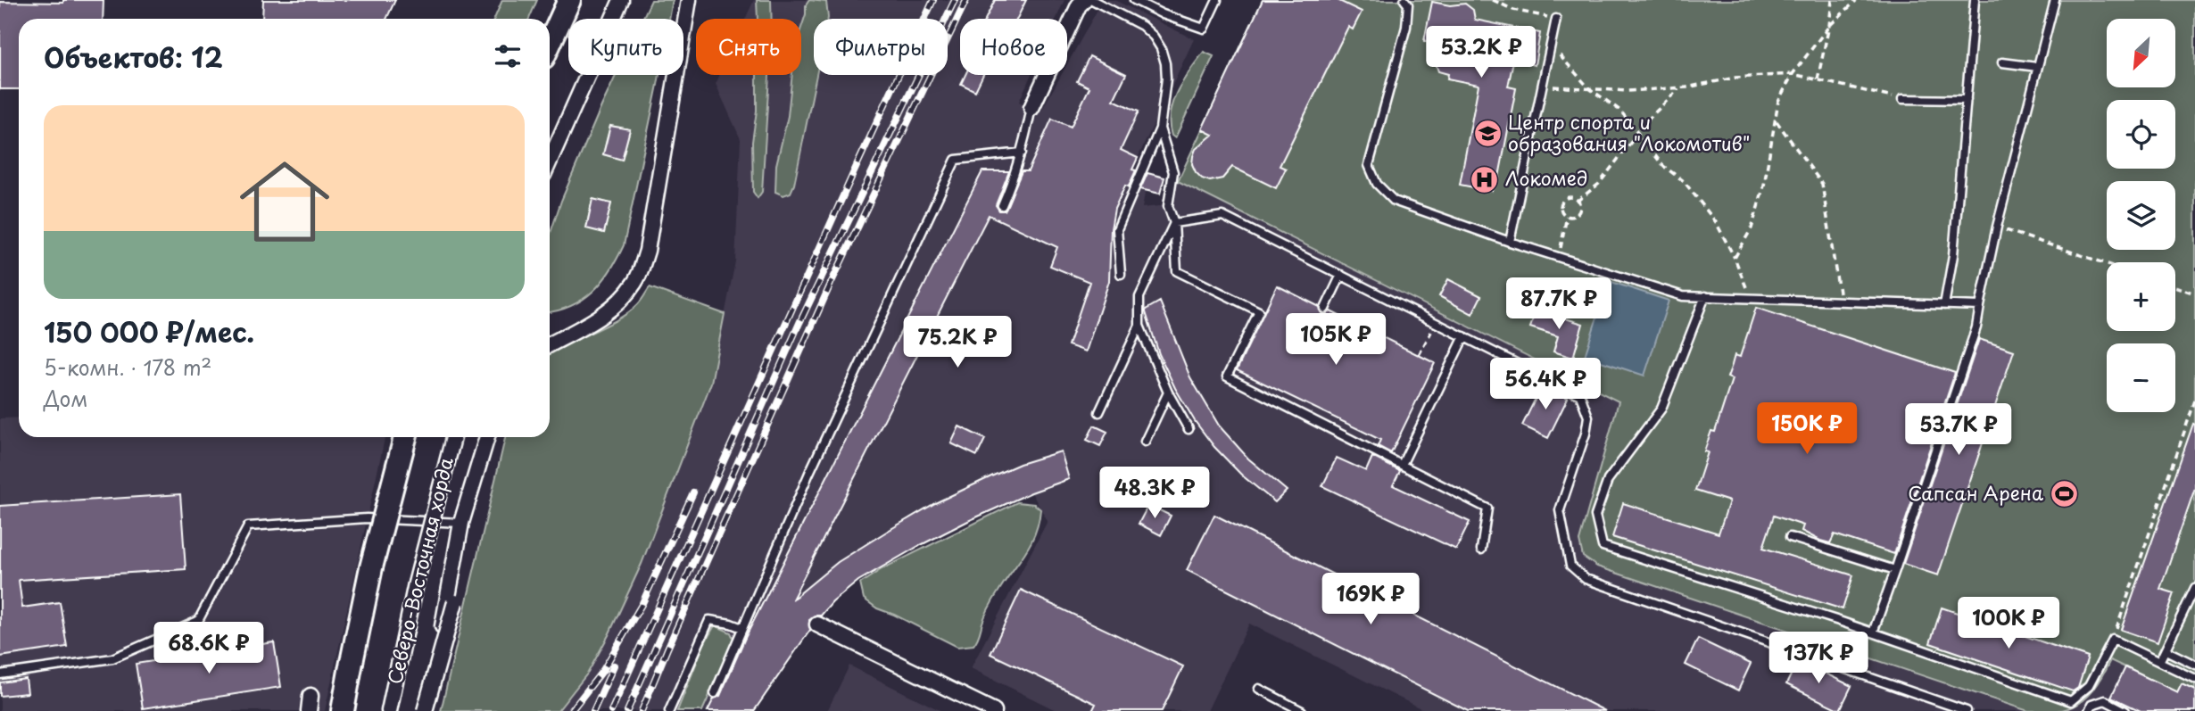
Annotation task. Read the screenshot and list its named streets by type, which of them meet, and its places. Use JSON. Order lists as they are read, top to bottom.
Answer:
{
  "streets": {
    "street": ["Северо-Восточная хорда"]
  },
  "places": {
    "school or university": ["Центр спорта и образования \"Локомотив\""],
    "hospital": ["Локомед"],
    "sports": ["Сапсан Арена"]
  },
  "north": "bottom left",
  "page": {
    "map_buttons": ["+", "−"],
    "chip": [
      "Купить",
      "Снять",
      "Фильтры",
      "Новое"
    ],
    "heading": "Объектов: 12",
    "price": [
      "53.2K ₽",
      "87.7K ₽",
      "105K ₽",
      "75.2K ₽",
      "56.4K ₽",
      "150K ₽",
      "53.7K ₽",
      "48.3K ₽",
      "169K ₽",
      "100K ₽",
      "68.6K ₽",
      "137K ₽"
    ],
    "list": [
      {
        "name": "150 000 ₽/мес.",
        "note": "5-комн. · 178 m² · Дом"
      }
    ]
  }
}
